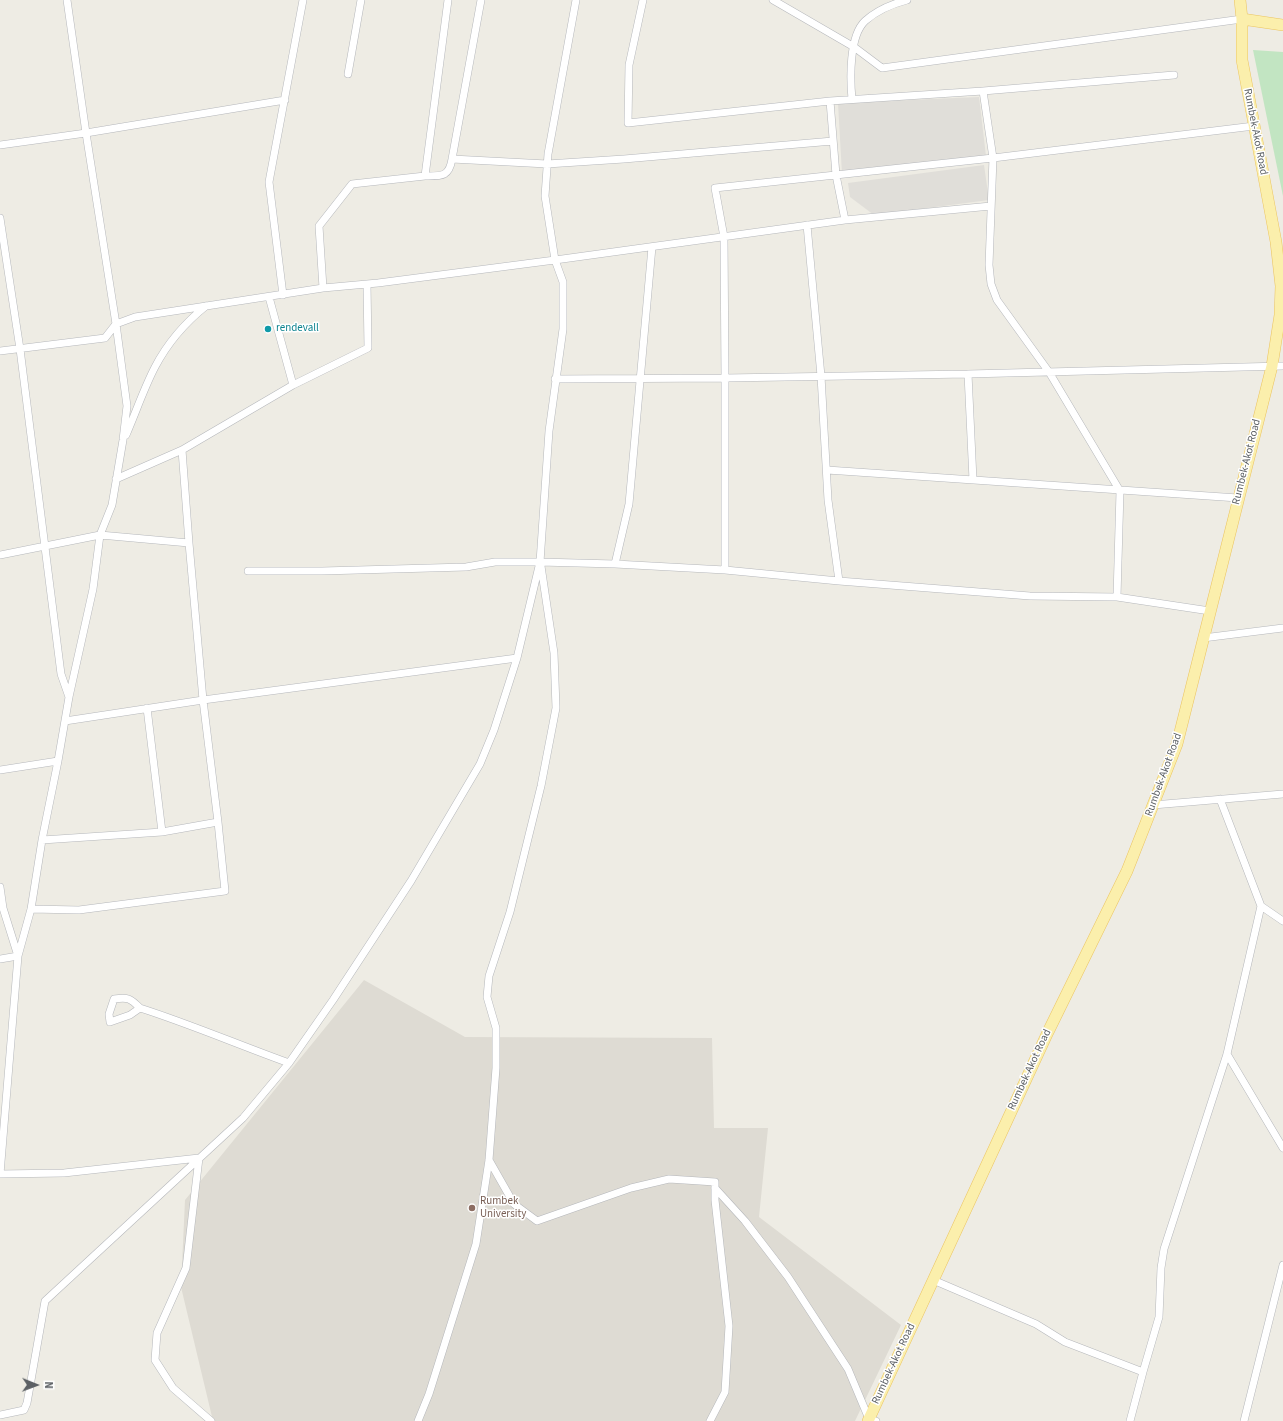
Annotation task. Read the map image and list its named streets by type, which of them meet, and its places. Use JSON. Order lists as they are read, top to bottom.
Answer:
{
  "streets": {
    "main road": ["Rumbek-Akot Road"]
  },
  "places": ["rendevall", "Rumbek University"],
  "north": "right"
}
